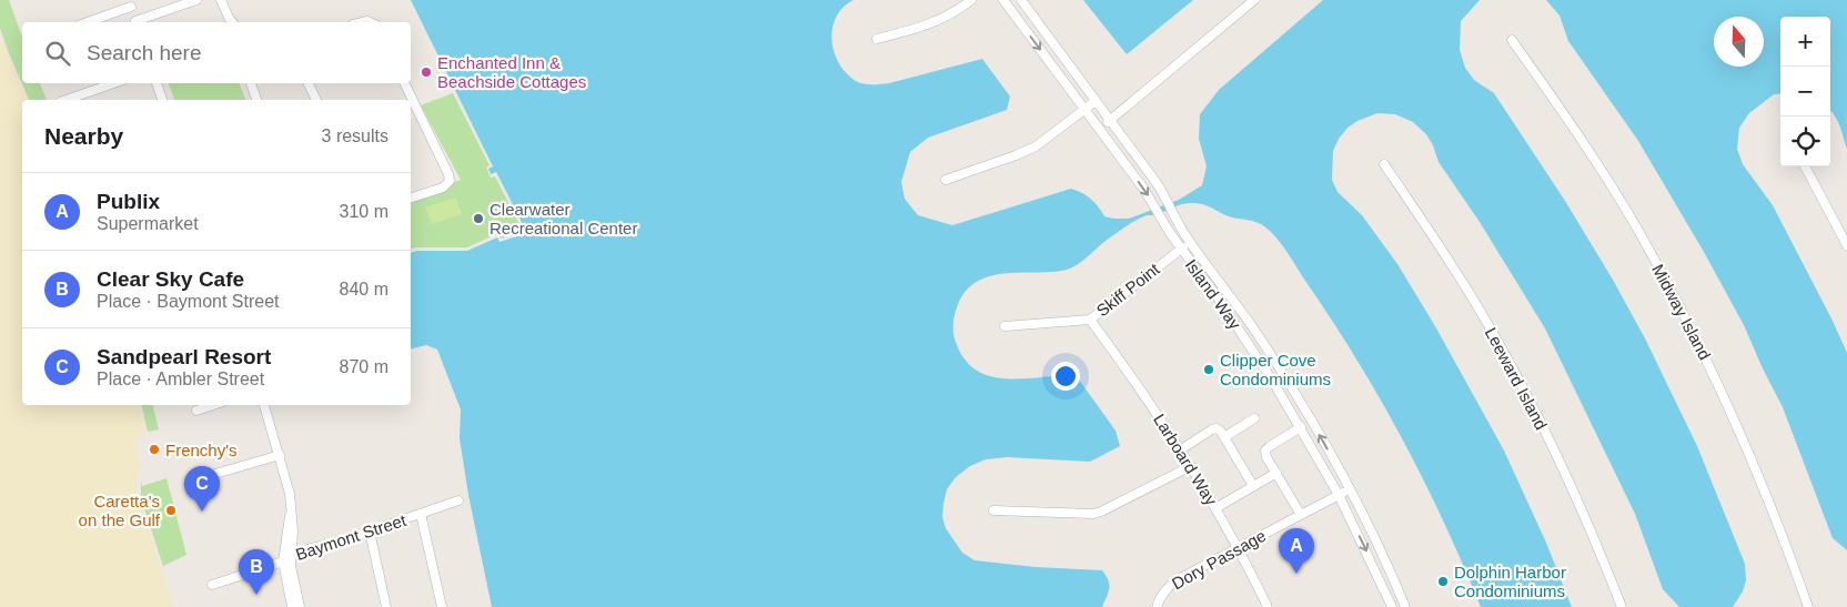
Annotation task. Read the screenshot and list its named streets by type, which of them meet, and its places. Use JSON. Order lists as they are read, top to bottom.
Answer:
{
  "streets": {
    "street": [
      "Skiff Point",
      "Island Way",
      "Midway Island",
      "Leeward Island",
      "Larboard Way",
      "Baymont Street",
      "Dory Passage"
    ]
  },
  "crossings": [
    ["Skiff Point", "Island Way"],
    ["Skiff Point", "Larboard Way"],
    ["Island Way", "Dory Passage"],
    ["Larboard Way", "Dory Passage"]
  ],
  "places": [
    "Enchanted Inn & Beachside Cottages",
    "Clearwater Recreational Center",
    "Clipper Cove Condominiums",
    "Frenchy's",
    "Caretta's on the Gulf",
    "Dolphin Harbor Condominiums"
  ],
  "north": "top",
  "page": {
    "map_buttons": ["+", "−"],
    "search": "Search here",
    "heading": ["Nearby", "3 results"],
    "list": [
      {
        "mark": "A",
        "name": "Publix",
        "note": "Supermarket",
        "value": "310 m"
      },
      {
        "mark": "B",
        "name": "Clear Sky Cafe",
        "note": "Place · Baymont Street",
        "value": "840 m"
      },
      {
        "mark": "C",
        "name": "Sandpearl Resort",
        "note": "Place · Ambler Street",
        "value": "870 m"
      }
    ],
    "pins": ["C", "A", "B"]
  }
}
